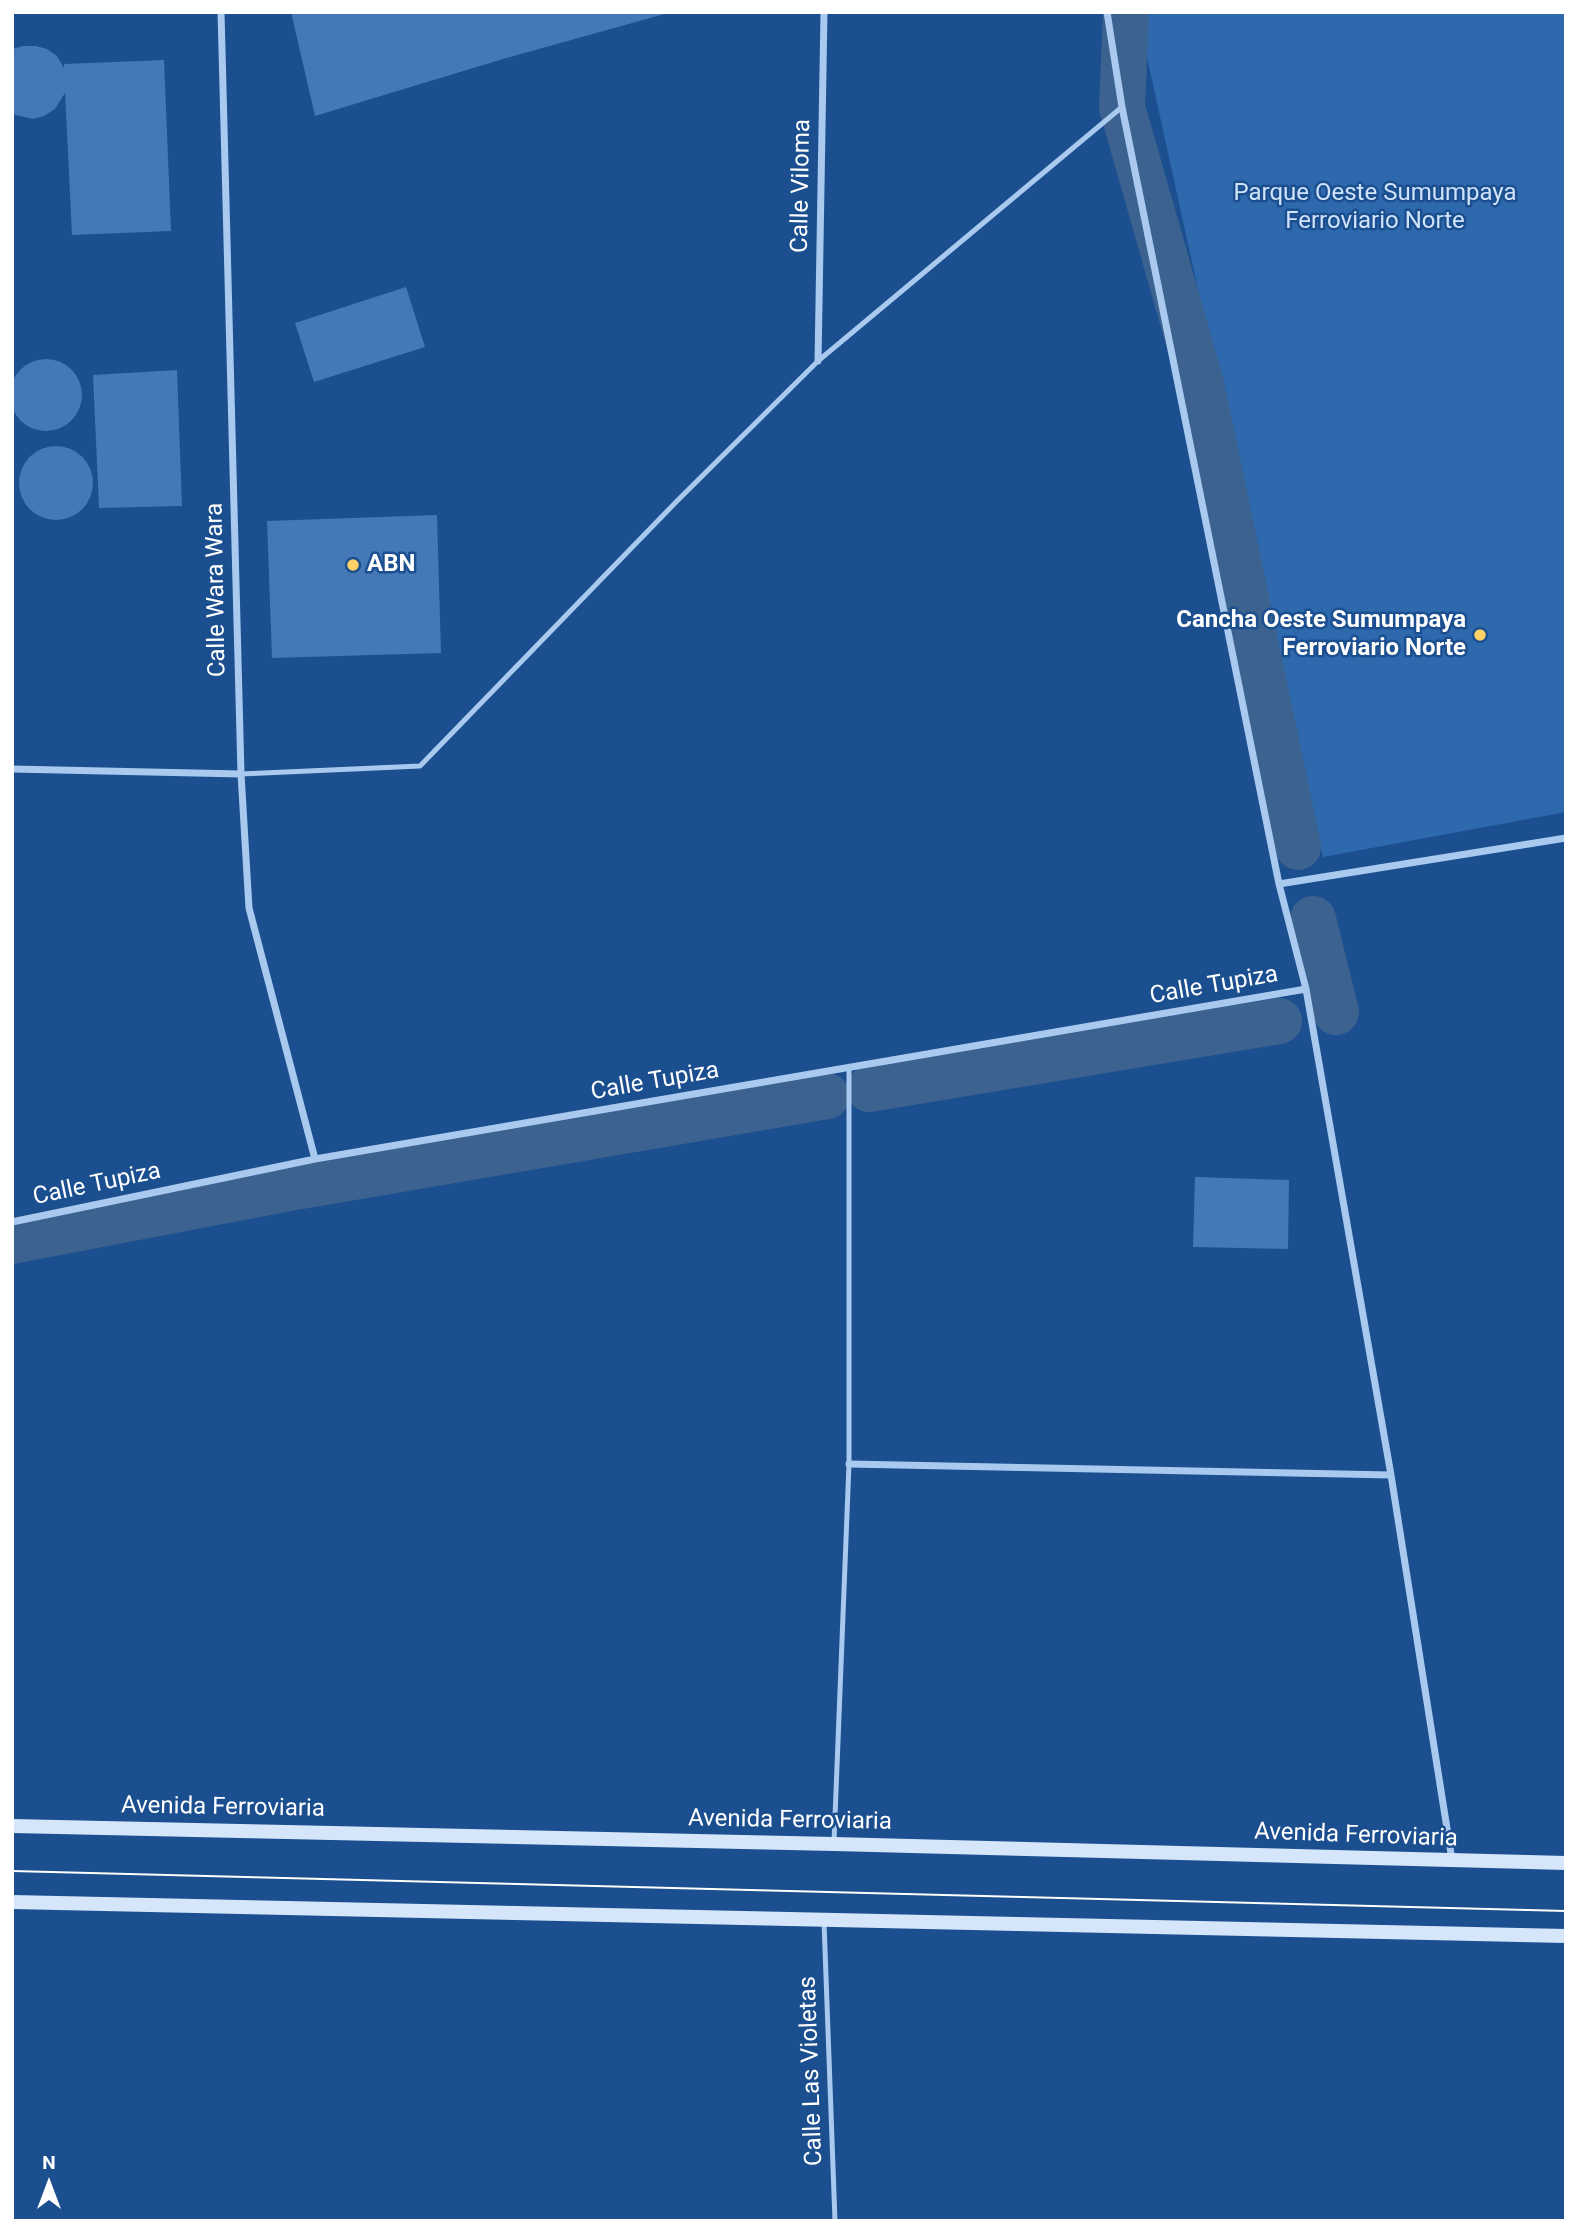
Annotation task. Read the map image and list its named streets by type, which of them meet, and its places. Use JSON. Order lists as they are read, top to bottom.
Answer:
{
  "streets": {
    "street": [
      "Calle Viloma",
      "Calle Wara Wara",
      "Calle Tupiza",
      "Avenida Ferroviaria"
    ],
    "lane": ["Calle Las Violetas"]
  },
  "crossings": [
    ["Calle Wara Wara", "Calle Tupiza"]
  ],
  "parks": ["Parque Oeste Sumumpaya Ferroviario Norte"],
  "places": ["ABN", "Cancha Oeste Sumumpaya Ferroviario Norte"],
  "north": "top"
}
